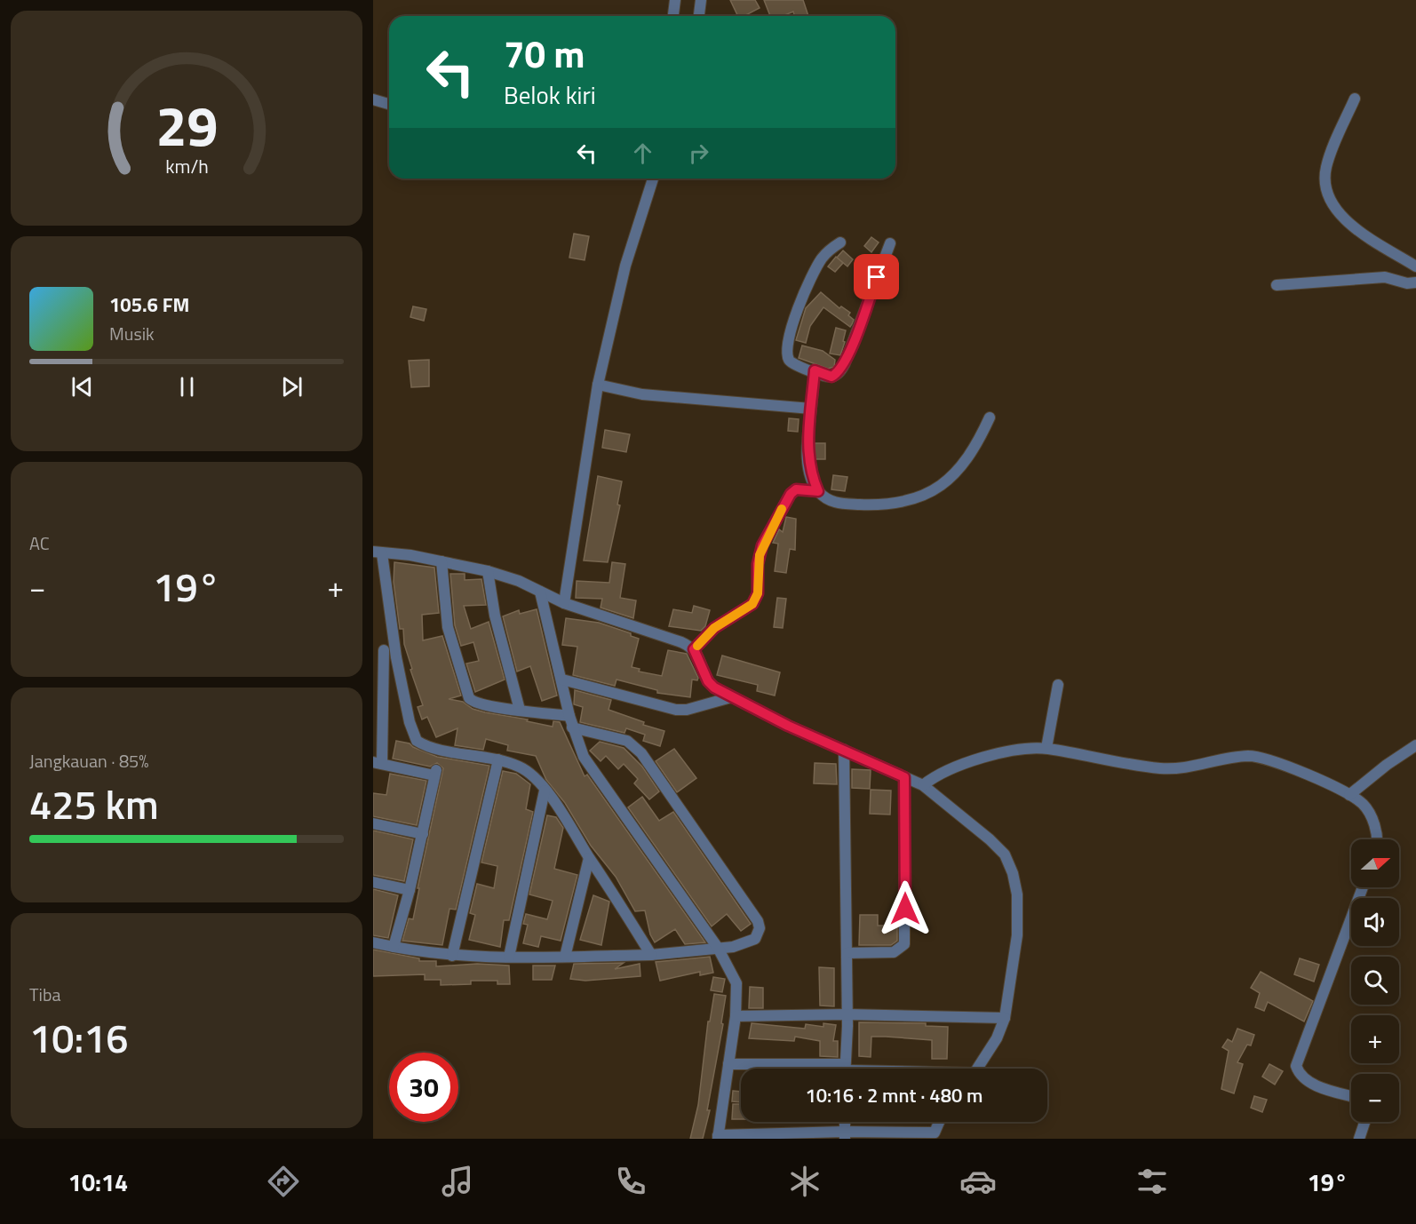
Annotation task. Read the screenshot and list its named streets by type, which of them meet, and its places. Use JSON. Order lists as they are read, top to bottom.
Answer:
{
  "north": "right",
  "page": {
    "turn": ["70 m", "Belok kiri"],
    "song": ["105.6 FM", "Musik"],
    "tile": [
      "AC",
      ["Jangkauan · 85%", "425 km"],
      ["Tiba", "10:16"]
    ],
    "heat": ["−", "19°", "+"],
    "map_buttons": ["+", "−"],
    "limit": "30",
    "trip": "10:16 · 2 mnt · 480 m",
    "tabs": ["10:14", "19°"],
    "gauge": ["29", "km/h"]
  }
}
